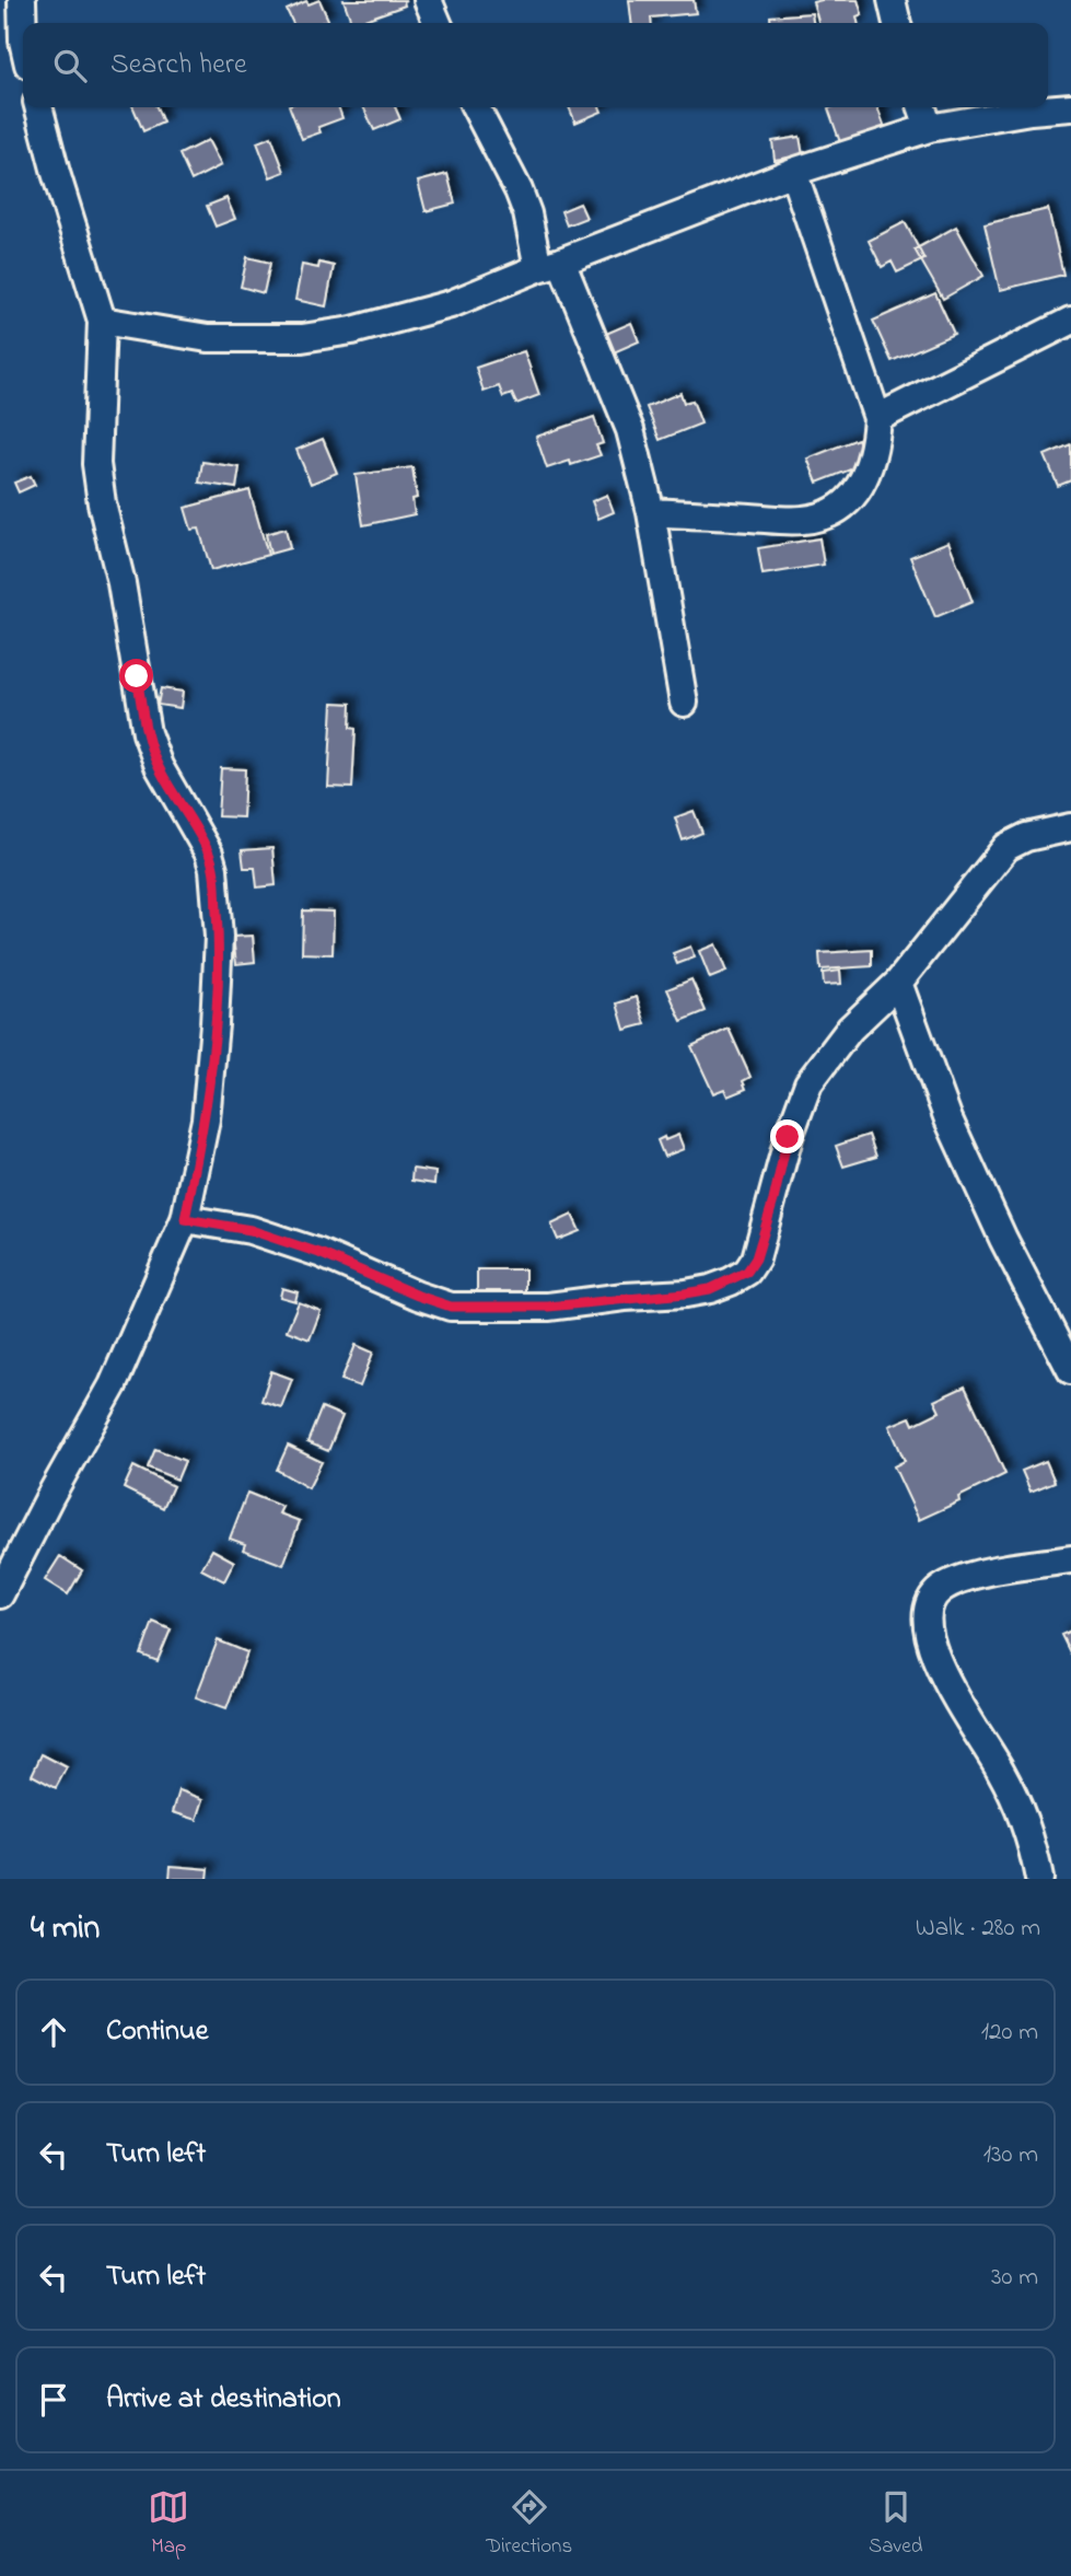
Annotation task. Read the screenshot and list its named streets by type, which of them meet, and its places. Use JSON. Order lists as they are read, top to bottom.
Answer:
{
  "page": {
    "search": "Search here",
    "heading": ["4 min", "Walk · 280 m"],
    "list": [
      ["Continue", "120 m"],
      ["Turn left", "130 m"],
      ["Turn left", "30 m"],
      "Arrive at destination"
    ],
    "nav": ["Map", "Directions", "Saved"]
  }
}
